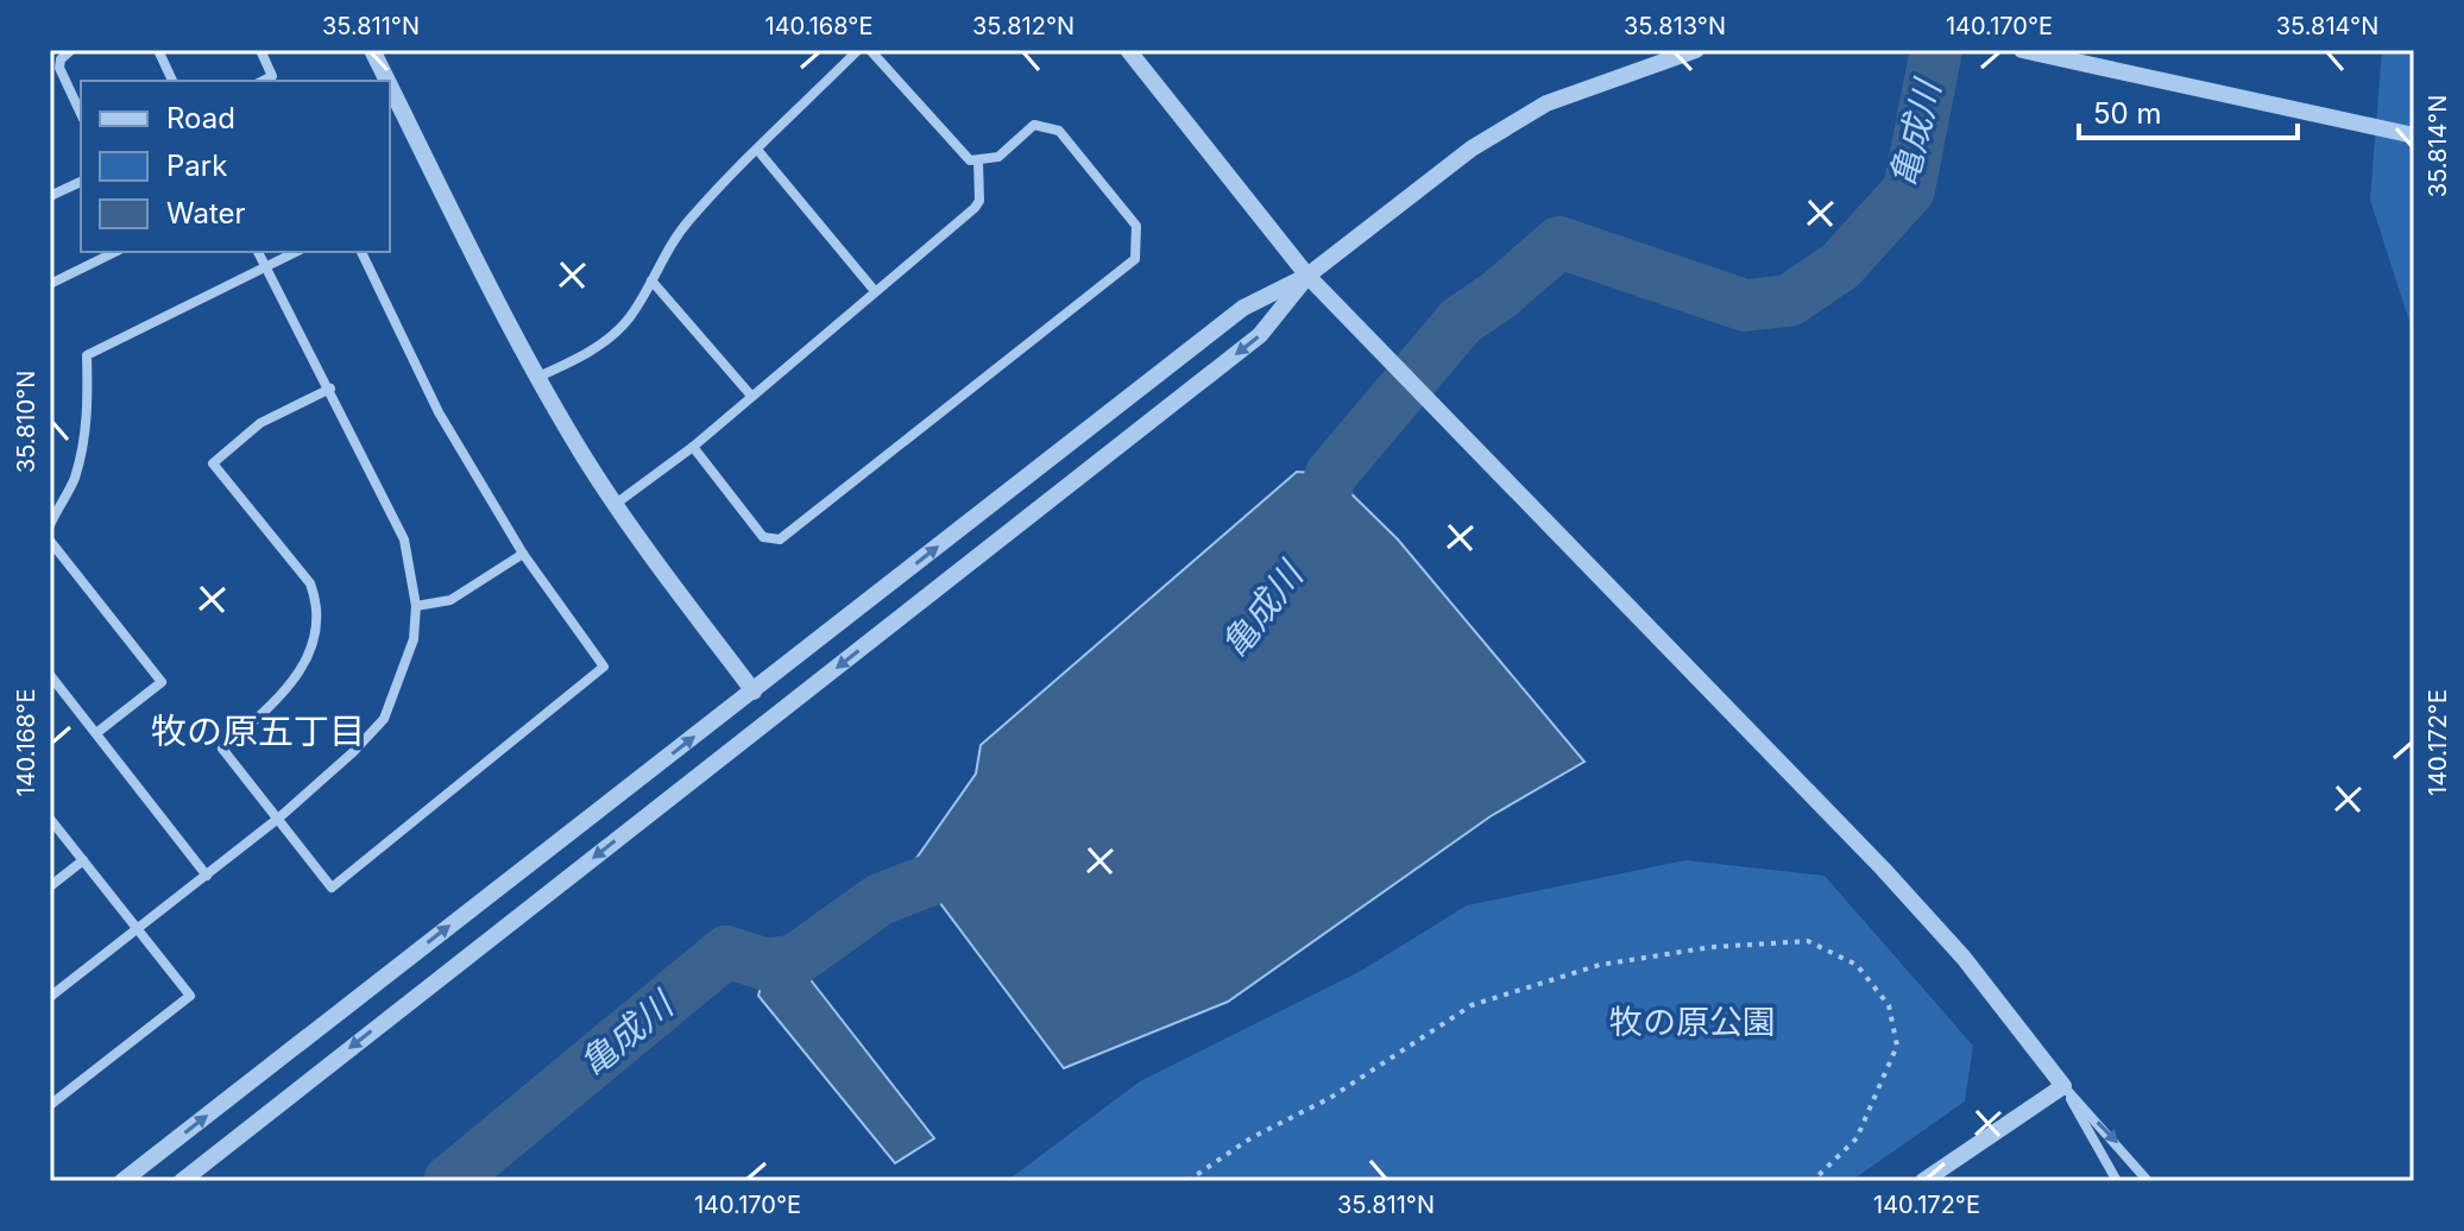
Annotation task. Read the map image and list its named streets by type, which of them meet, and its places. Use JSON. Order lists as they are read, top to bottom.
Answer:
{
  "districts": ["牧の原五丁目"],
  "water": ["亀成川"],
  "parks": ["牧の原公園"],
  "legend": ["Road", "Park", "Water"],
  "scale_bar": "50 m",
  "coordinates": [
    "35.811°N",
    "140.168°E",
    "35.812°N",
    "35.813°N",
    "140.170°E",
    "35.814°N",
    "35.810°N",
    "140.172°E"
  ]
}
